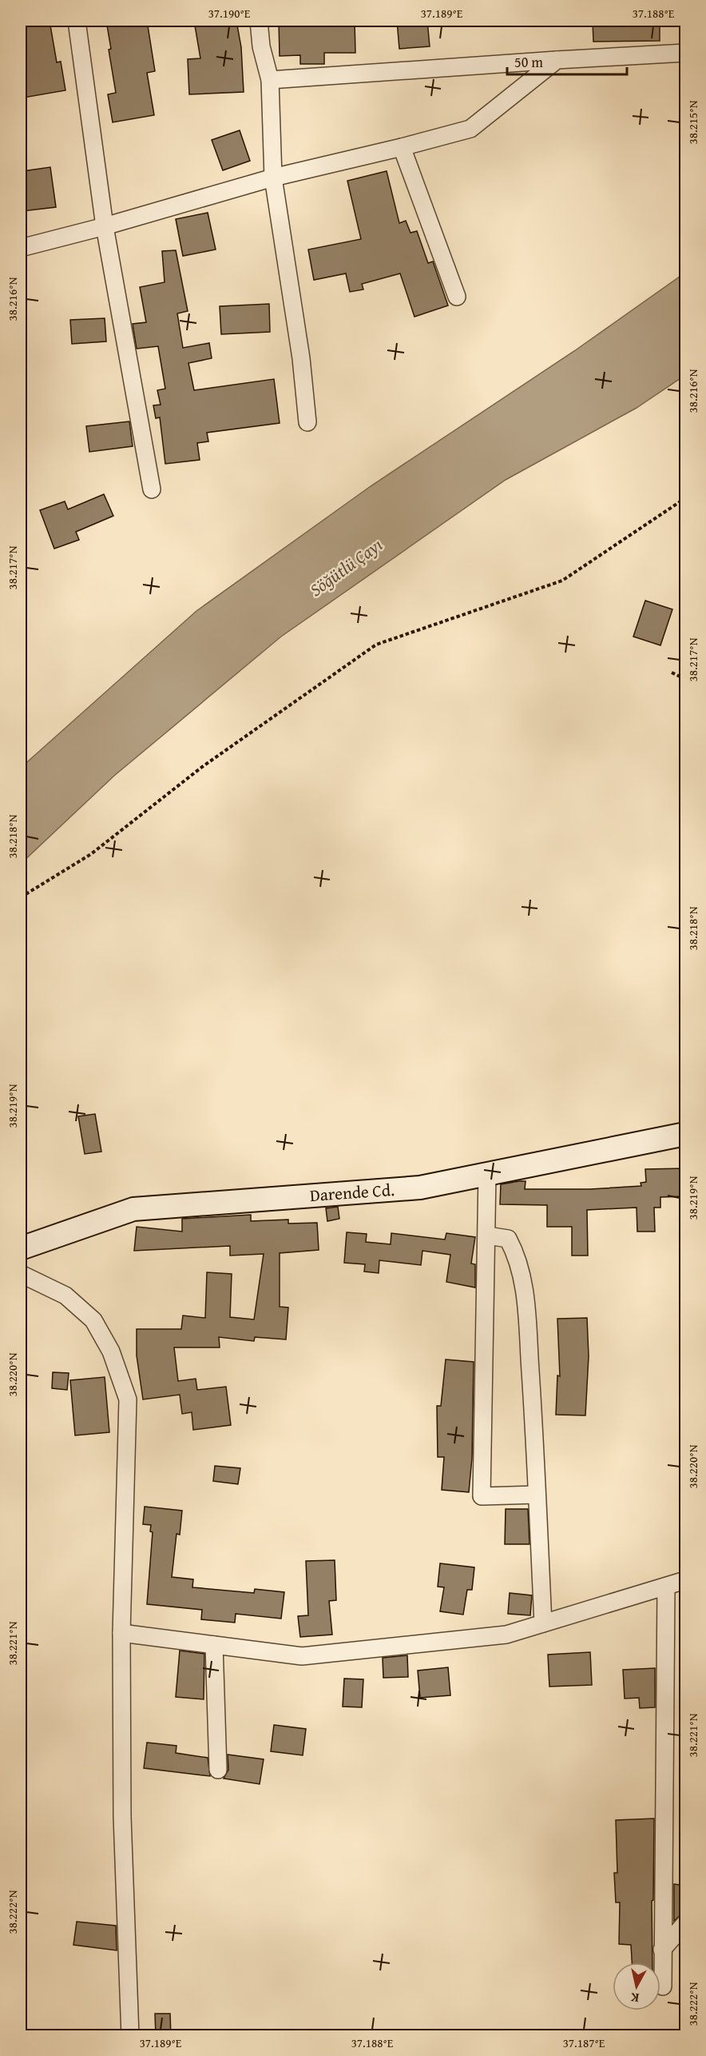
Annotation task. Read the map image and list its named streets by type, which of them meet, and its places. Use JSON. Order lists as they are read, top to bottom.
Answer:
{
  "streets": {
    "street": ["Darende Cd."]
  },
  "water": ["Söğütlü Çayı"],
  "scale_bar": "50 m",
  "north": "bottom",
  "coordinates": [
    "37.190°E",
    "37.189°E",
    "37.188°E",
    "38.215°N",
    "38.216°N",
    "38.217°N",
    "38.218°N",
    "38.219°N",
    "38.220°N",
    "38.221°N",
    "38.222°N",
    "37.187°E"
  ]
}
